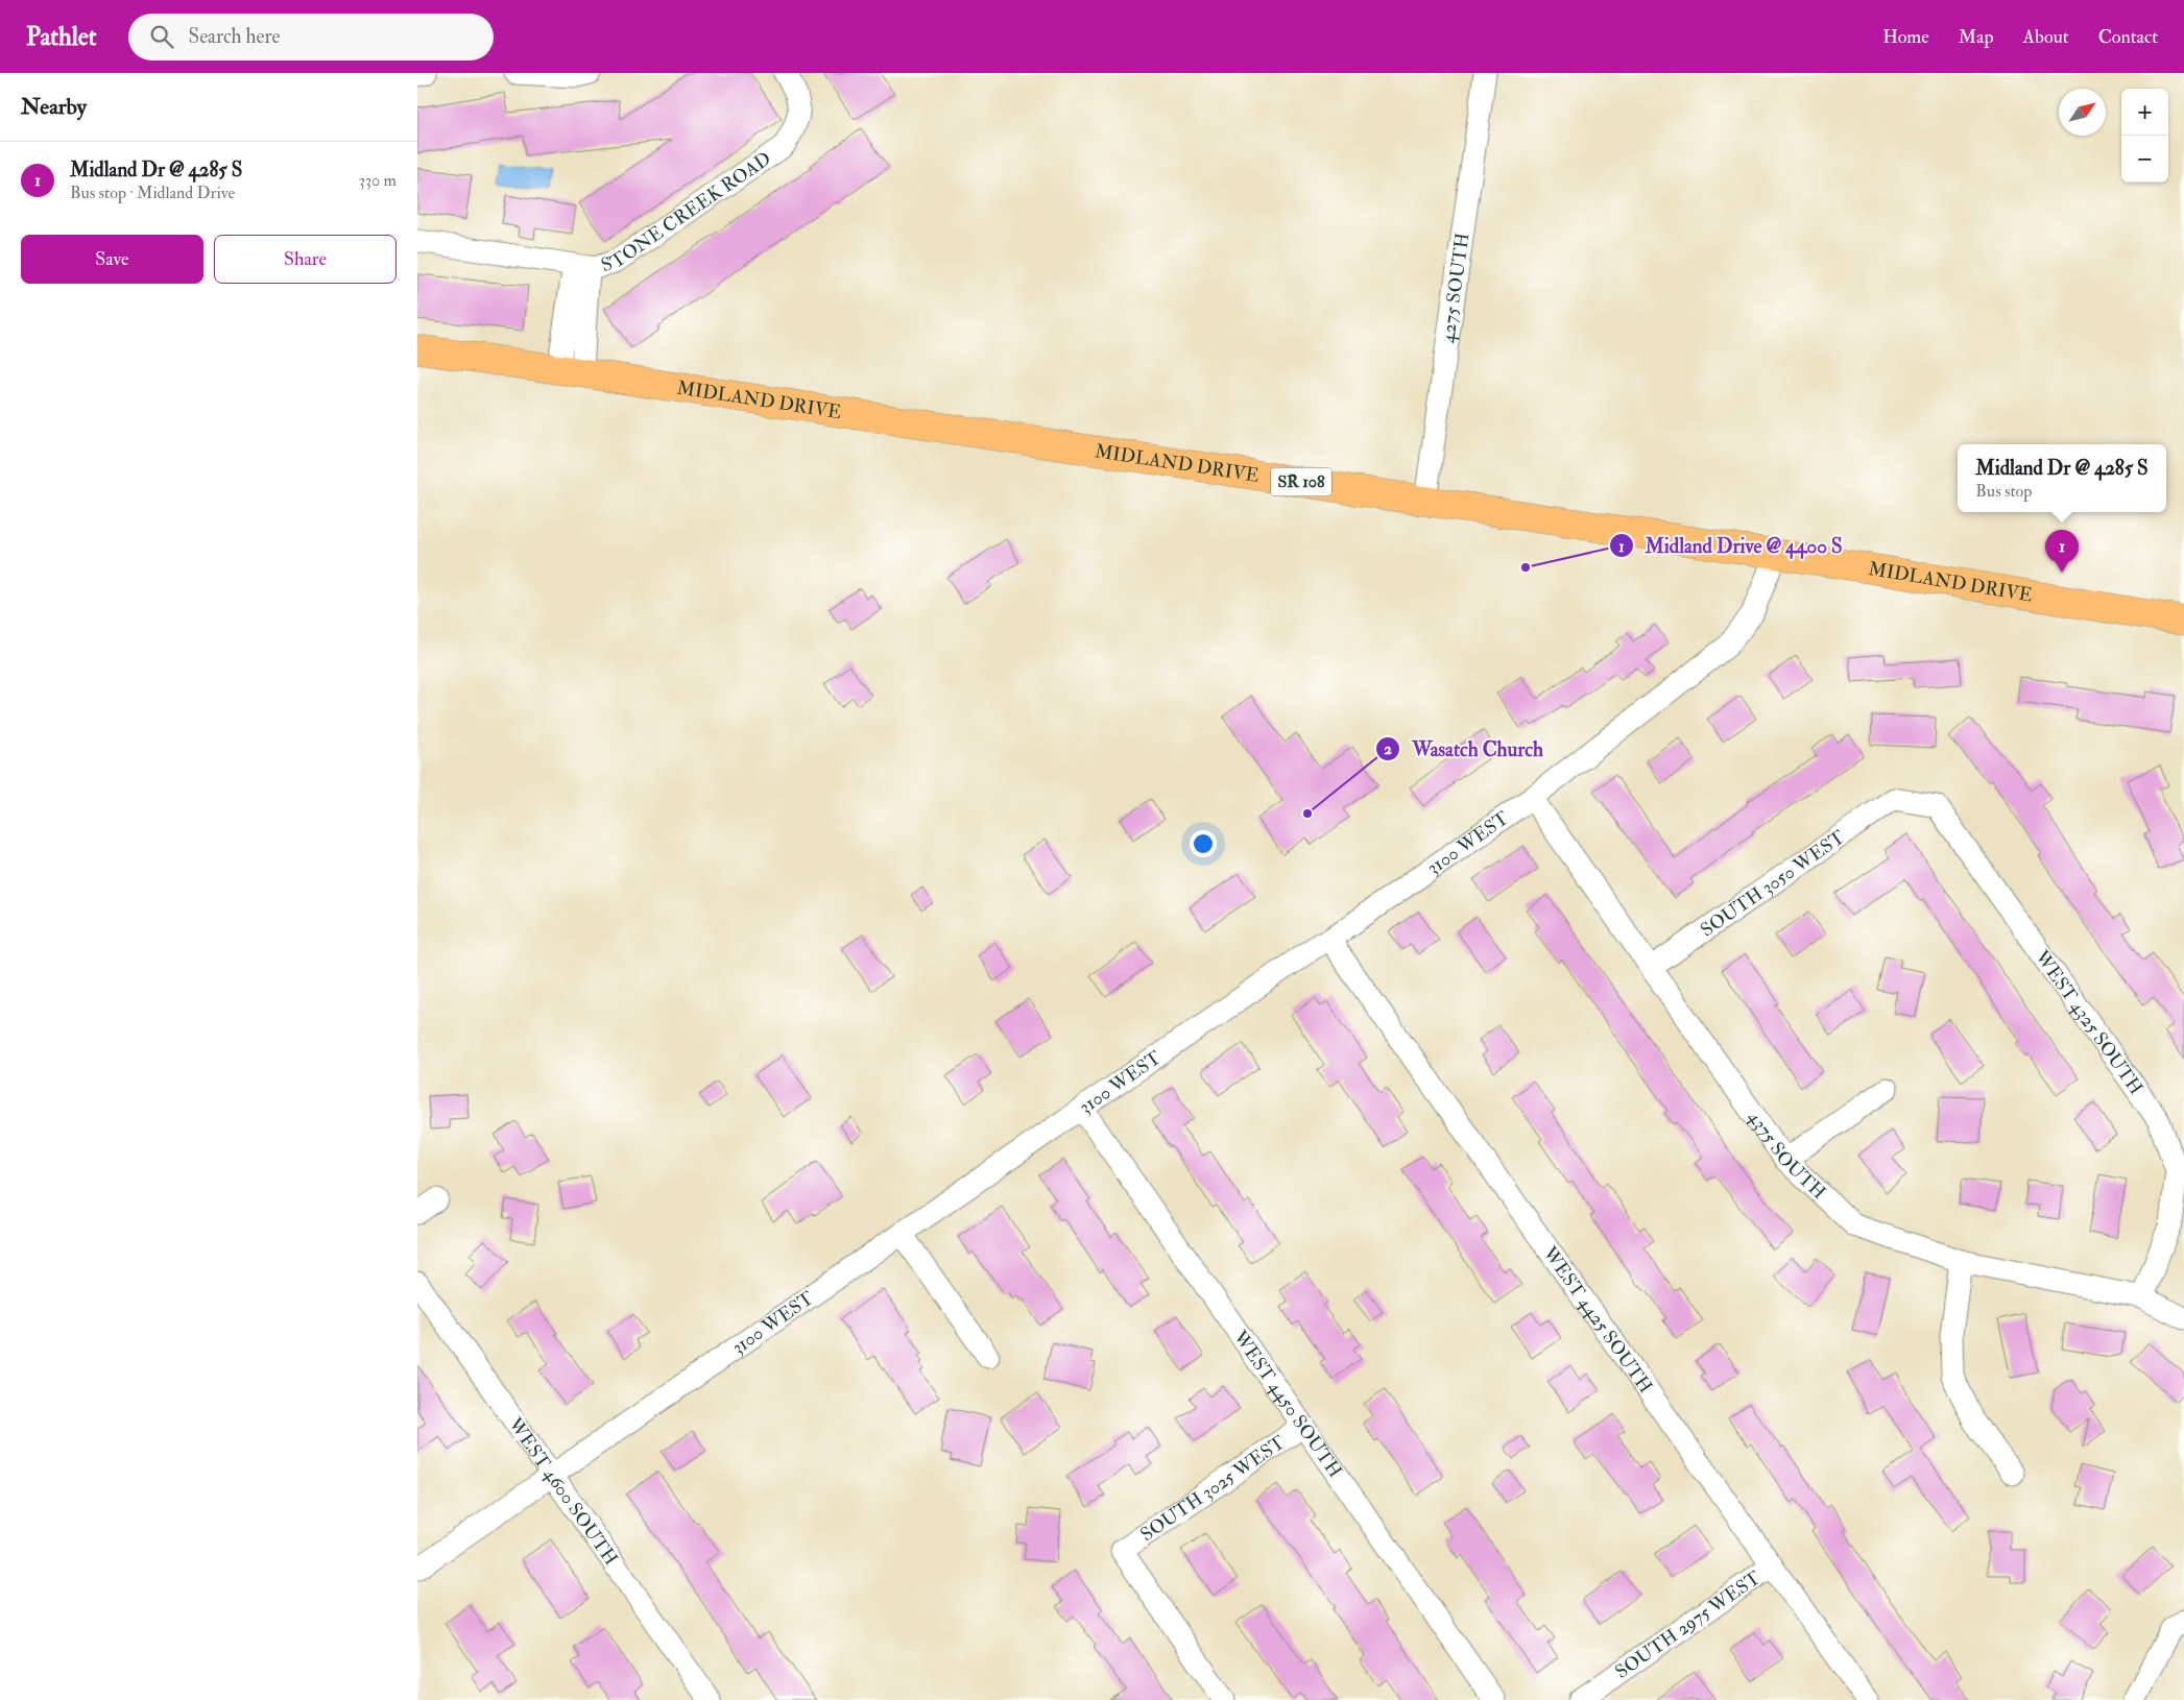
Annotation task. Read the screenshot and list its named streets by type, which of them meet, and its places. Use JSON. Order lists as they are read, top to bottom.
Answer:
{
  "streets": {
    "main road": ["MIDLAND DRIVE", "SR 108"],
    "street": [
      "STONE CREEK ROAD",
      "4275 SOUTH",
      "3100 WEST",
      "SOUTH 3050 WEST",
      "WEST 4325 SOUTH",
      "4375 SOUTH",
      "WEST 4425 SOUTH",
      "WEST 4450 SOUTH",
      "SOUTH 3025 WEST",
      "WEST 4600 SOUTH",
      "SOUTH 2975 WEST"
    ]
  },
  "crossings": [
    ["4275 SOUTH", "MIDLAND DRIVE"],
    ["MIDLAND DRIVE", "3100 WEST"],
    ["3100 WEST", "4375 SOUTH"],
    ["3100 WEST", "WEST 4425 SOUTH"],
    ["3100 WEST", "WEST 4450 SOUTH"],
    ["3100 WEST", "WEST 4600 SOUTH"],
    ["SOUTH 3050 WEST", "WEST 4325 SOUTH"],
    ["SOUTH 3050 WEST", "4375 SOUTH"],
    ["WEST 4325 SOUTH", "4375 SOUTH"],
    ["WEST 4425 SOUTH", "SOUTH 2975 WEST"],
    ["WEST 4450 SOUTH", "SOUTH 3025 WEST"]
  ],
  "places": ["Midland Drive @ 4400 S", "Wasatch Church"],
  "north": "top right",
  "page": {
    "header": "Pathlet",
    "search": "Search here",
    "nav": [
      "Home",
      "Map",
      "About",
      "Contact"
    ],
    "heading": "Nearby",
    "map_buttons": ["+", "−"],
    "list": [
      {
        "mark": "1",
        "name": "Midland Dr @ 4285 S",
        "note": "Bus stop · Midland Drive",
        "value": "330 m"
      }
    ],
    "buttons": ["Save", "Share"],
    "popup": ["Midland Dr @ 4285 S", "Bus stop"],
    "pins": "1"
  }
}
